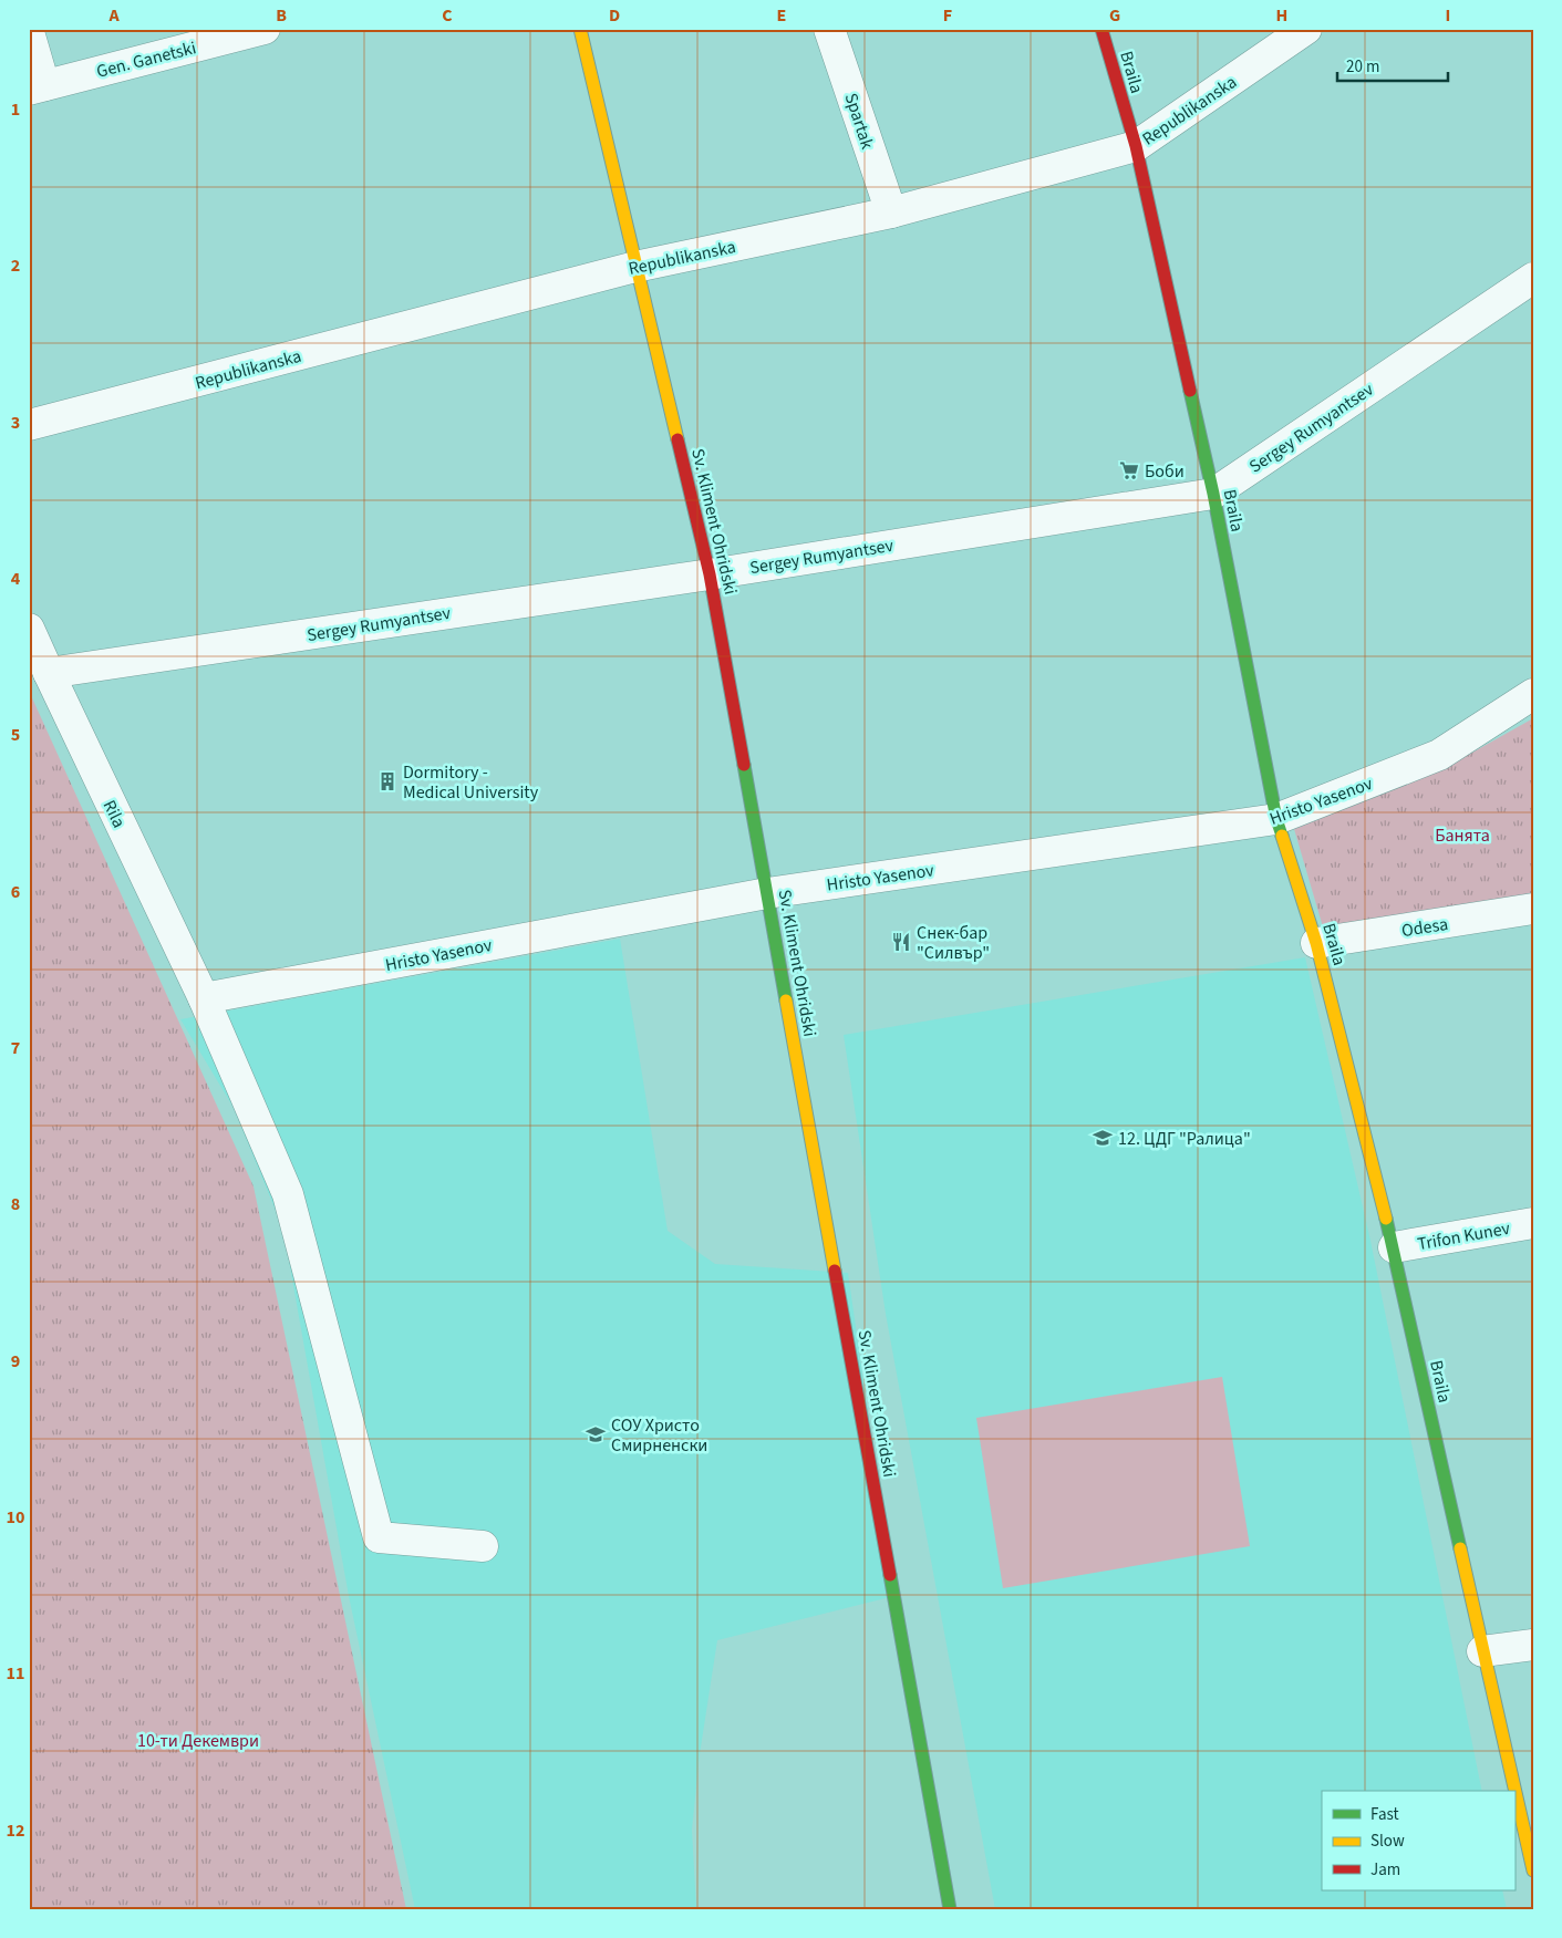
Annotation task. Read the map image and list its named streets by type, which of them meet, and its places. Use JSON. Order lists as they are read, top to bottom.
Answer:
{
  "streets": {
    "street": [
      "Gen. Ganetski",
      "Braila",
      "Republikanska",
      "Spartak",
      "Sergey Rumyantsev",
      "Sv. Kliment Ohridski",
      "Hristo Yasenov",
      "Rila",
      "Odesa",
      "Trifon Kunev"
    ]
  },
  "crossings": [
    ["Braila", "Republikanska"],
    ["Braila", "Sergey Rumyantsev"],
    ["Braila", "Hristo Yasenov"],
    ["Braila", "Odesa"],
    ["Braila", "Trifon Kunev"],
    ["Republikanska", "Spartak"],
    ["Republikanska", "Sv. Kliment Ohridski"],
    ["Sergey Rumyantsev", "Sv. Kliment Ohridski"],
    ["Sergey Rumyantsev", "Rila"],
    ["Sv. Kliment Ohridski", "Hristo Yasenov"],
    ["Hristo Yasenov", "Rila"]
  ],
  "parks": ["Банята", "10-ти Декември"],
  "places": {
    "supermarket": ["Боби"],
    "building": ["Dormitory - Medical University"],
    "restaurant": ["Снек-бар \"Силвър\""],
    "school or university": ["12. ЦДГ \"Ралица\"", "СОУ Христо Смирненски"]
  },
  "legend": ["Fast", "Slow", "Jam"],
  "scale_bar": "20 m",
  "grid": {
    "columns": [
      "A",
      "B",
      "C",
      "D",
      "E",
      "F",
      "G",
      "H",
      "I"
    ],
    "rows": [
      "1",
      "2",
      "3",
      "4",
      "5",
      "6",
      "7",
      "8",
      "9",
      "10",
      "11",
      "12"
    ]
  }
}
